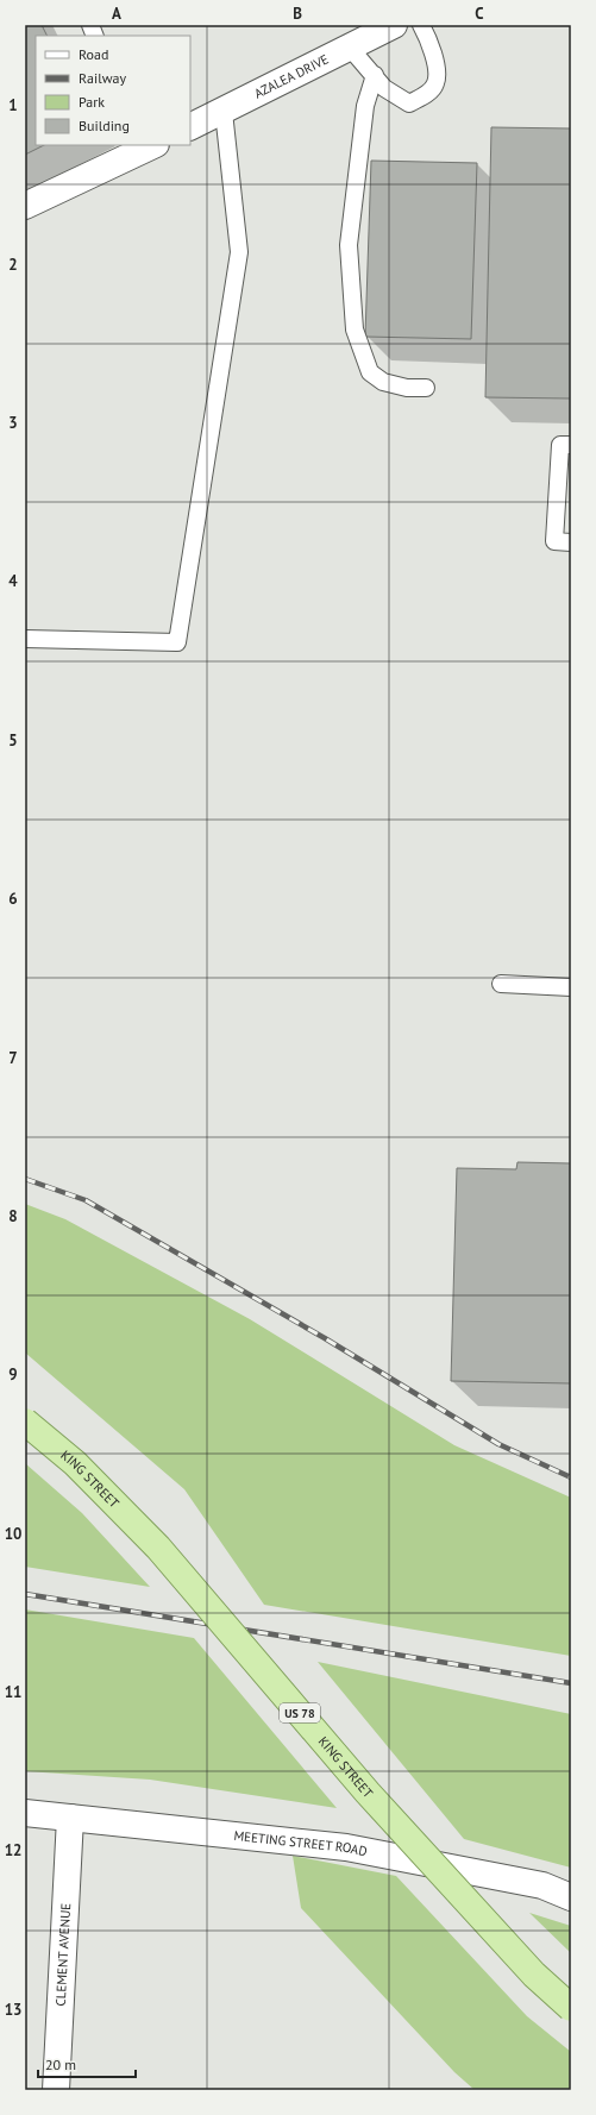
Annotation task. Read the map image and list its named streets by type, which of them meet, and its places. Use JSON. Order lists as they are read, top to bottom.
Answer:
{
  "streets": {
    "main road": ["KING STREET", "US 78"],
    "street": ["AZALEA DRIVE", "MEETING STREET ROAD", "CLEMENT AVENUE"]
  },
  "crossings": [
    ["MEETING STREET ROAD", "CLEMENT AVENUE"]
  ],
  "legend": [
    "Road",
    "Railway",
    "Park",
    "Building"
  ],
  "scale_bar": "20 m",
  "grid": {
    "columns": ["A", "B", "C"],
    "rows": [
      "1",
      "2",
      "3",
      "4",
      "5",
      "6",
      "7",
      "8",
      "9",
      "10",
      "11",
      "12",
      "13"
    ]
  }
}
